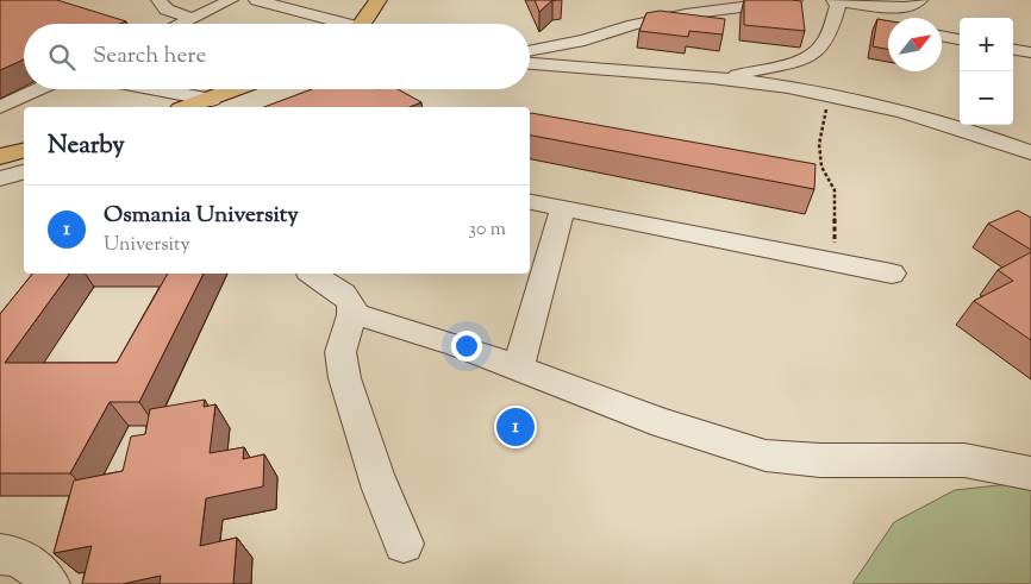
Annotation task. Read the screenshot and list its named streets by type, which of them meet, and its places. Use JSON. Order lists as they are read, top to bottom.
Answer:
{
  "north": "top right",
  "page": {
    "map_buttons": ["+", "−"],
    "search": "Search here",
    "heading": "Nearby",
    "list": [
      {
        "mark": "1",
        "name": "Osmania University",
        "note": "University",
        "value": "30 m"
      }
    ],
    "pins": "1"
  }
}
